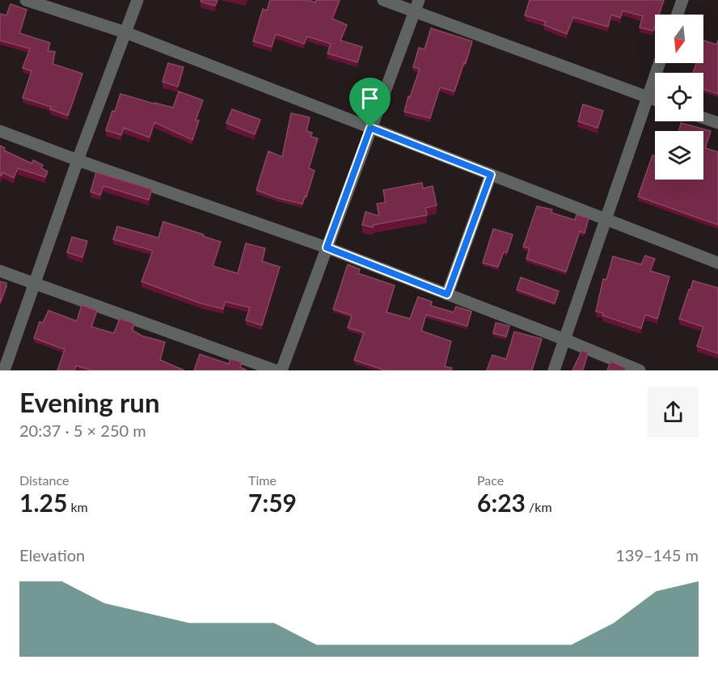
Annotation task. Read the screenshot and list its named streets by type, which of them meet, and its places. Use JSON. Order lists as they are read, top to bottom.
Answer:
{
  "north": "bottom",
  "page": {
    "heading": ["Evening run", "20:37 · 5 × 250 m"],
    "stats": [
      ["Distance", "1.25 km"],
      ["Time", "7:59"],
      ["Pace", "6:23 /km"]
    ],
    "chart": ["Elevation", "139–145 m"]
  }
}
